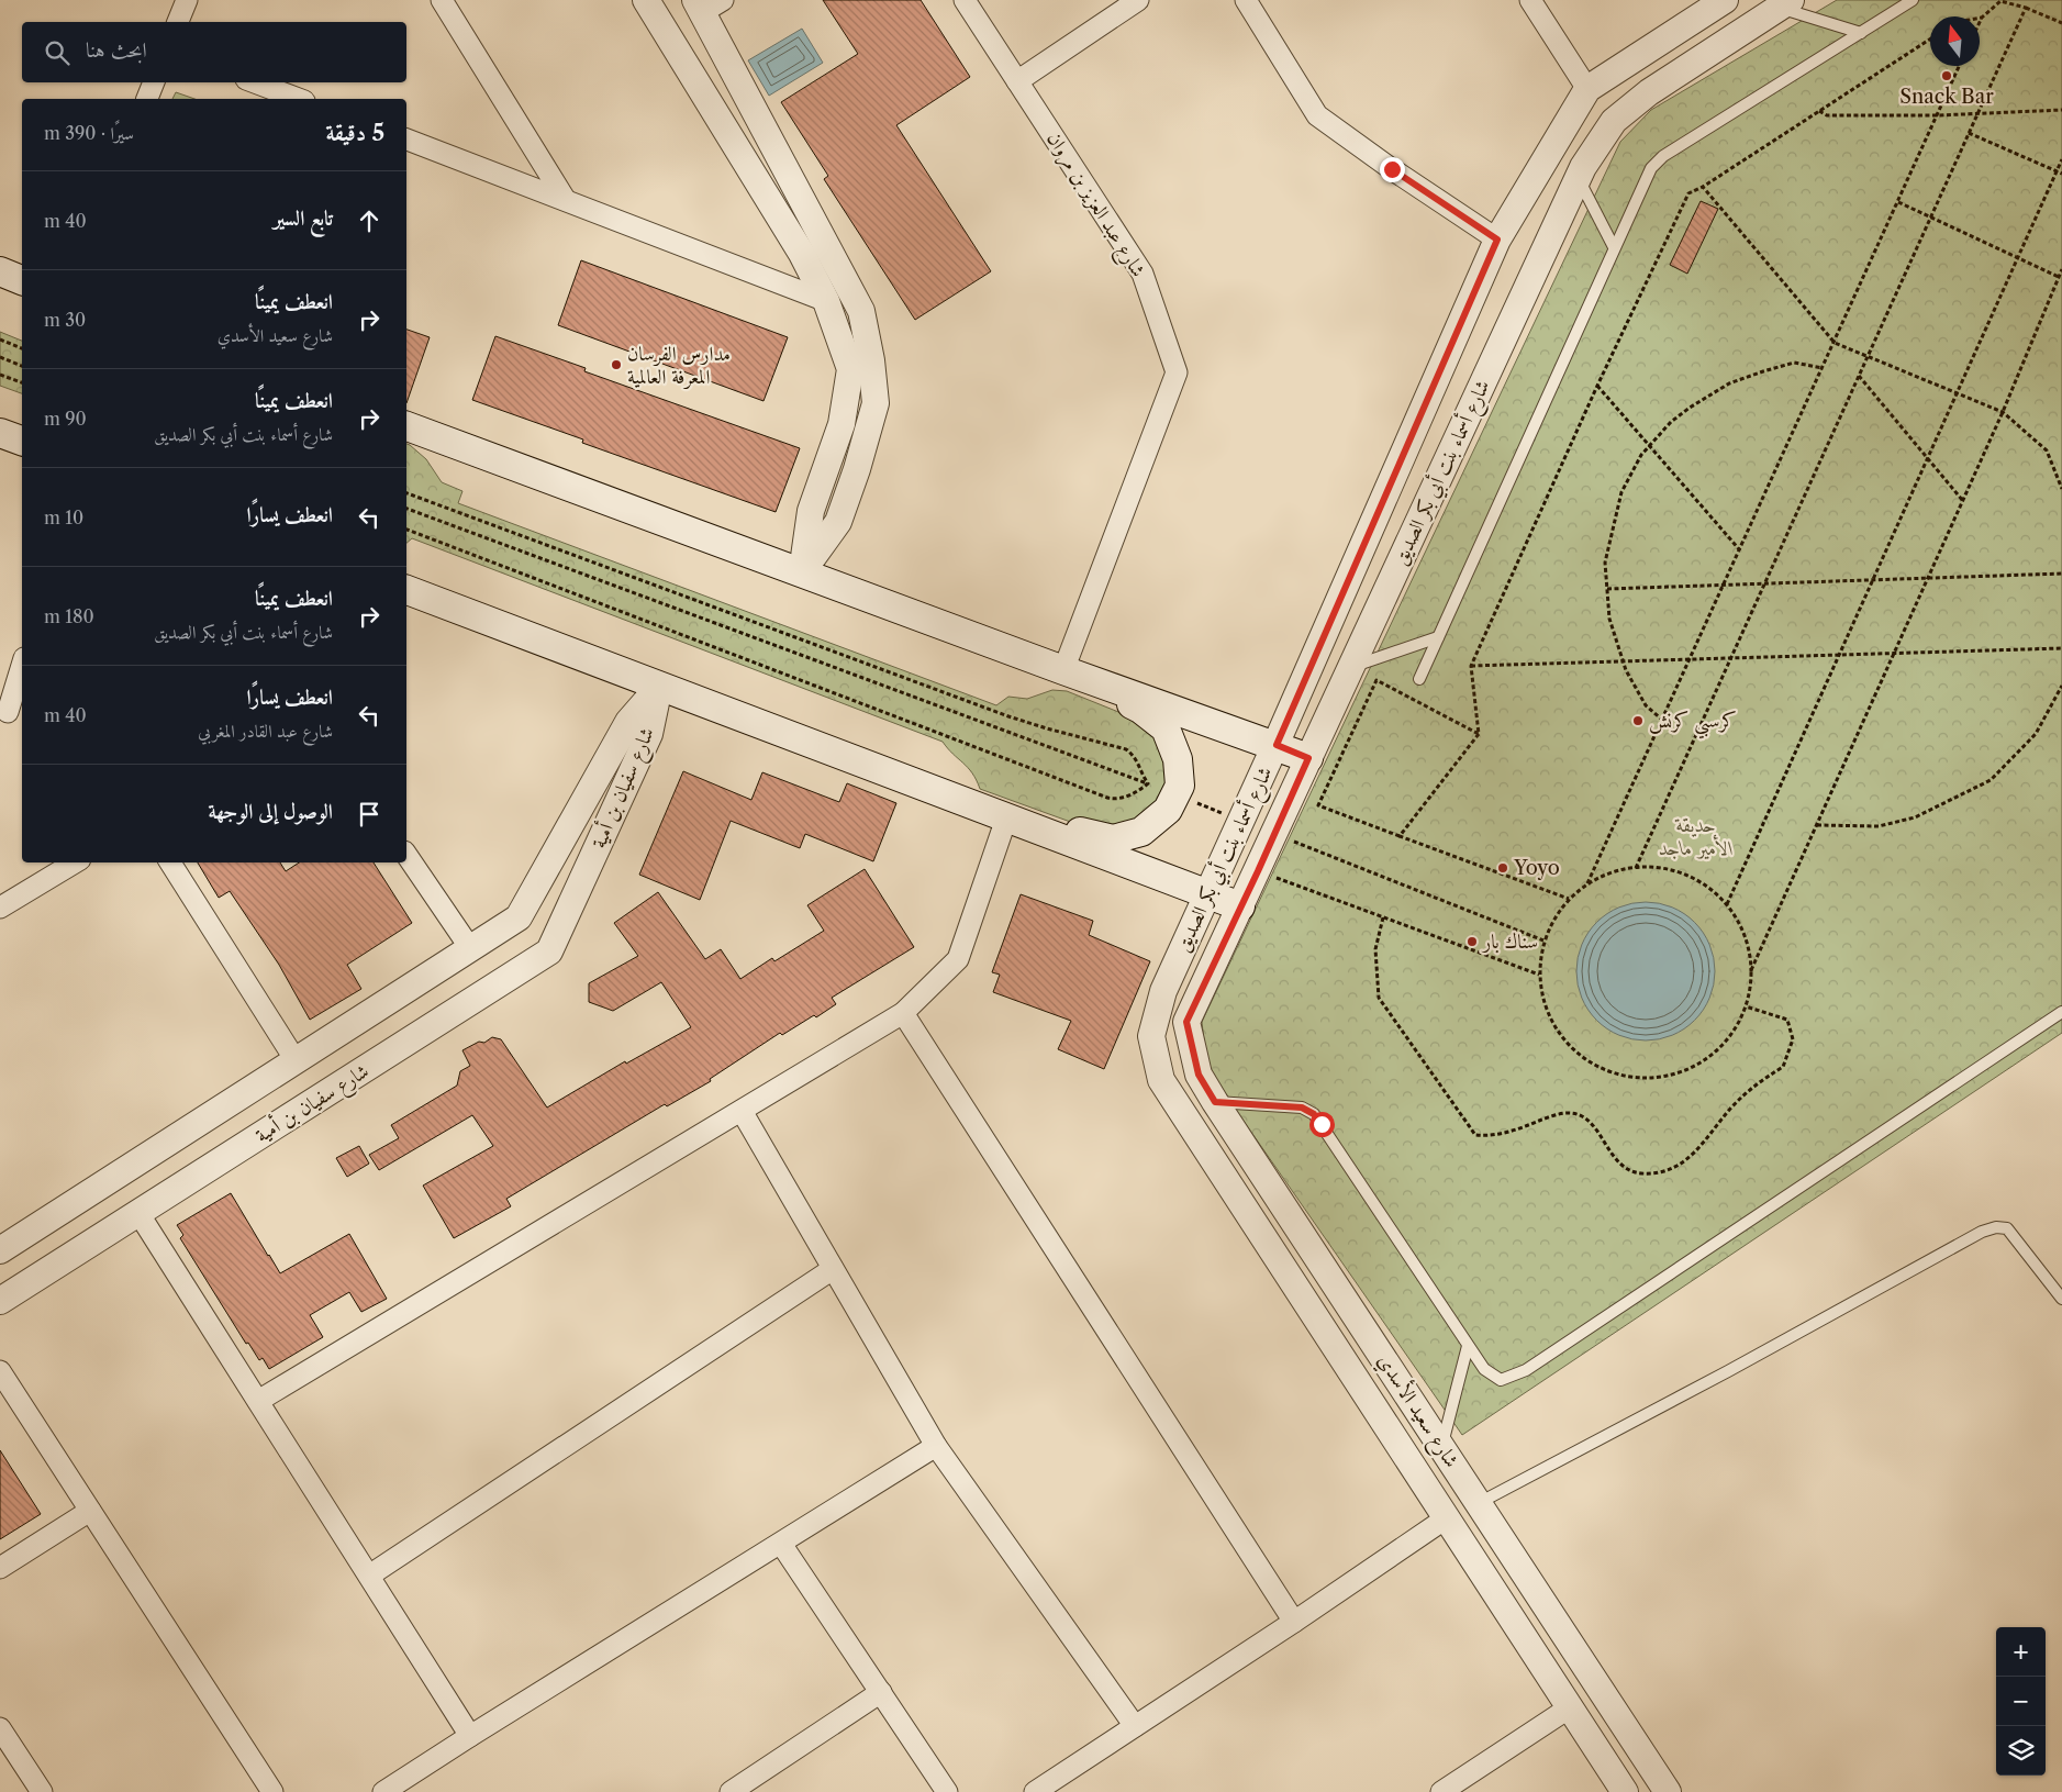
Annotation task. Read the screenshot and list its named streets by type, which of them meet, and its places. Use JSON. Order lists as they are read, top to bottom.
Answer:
{
  "streets": {
    "street": [
      "شارع عبد العزيز بن مروان",
      "شارع أسماء بنت أبي بكر الصديق",
      "شارع سفيان بن أمية",
      "شارع سعيد الأسدي"
    ]
  },
  "crossings": [
    ["شارع أسماء بنت أبي بكر الصديق", "شارع سعيد الأسدي"]
  ],
  "parks": ["حديقة الأمير ماجد"],
  "places": [
    "Snack Bar",
    "مدارس الفرسان المعرفة العالمية",
    "كرسبي كرنش",
    "Yoyo",
    "سناك بار"
  ],
  "north": "top",
  "page": {
    "search": "ابحث هنا",
    "heading": ["5 دقيقة", "سيرًا · 390 m"],
    "list": [
      ["تابع السير", "40 m"],
      ["انعطف يمينًا", "شارع سعيد الأسدي", "30 m"],
      ["انعطف يمينًا", "شارع أسماء بنت أبي بكر الصديق", "90 m"],
      ["انعطف يسارًا", "10 m"],
      ["انعطف يمينًا", "شارع أسماء بنت أبي بكر الصديق", "180 m"],
      ["انعطف يسارًا", "شارع عبد القادر المغربي", "40 m"],
      "الوصول إلى الوجهة"
    ],
    "map_buttons": ["+", "−"]
  }
}
